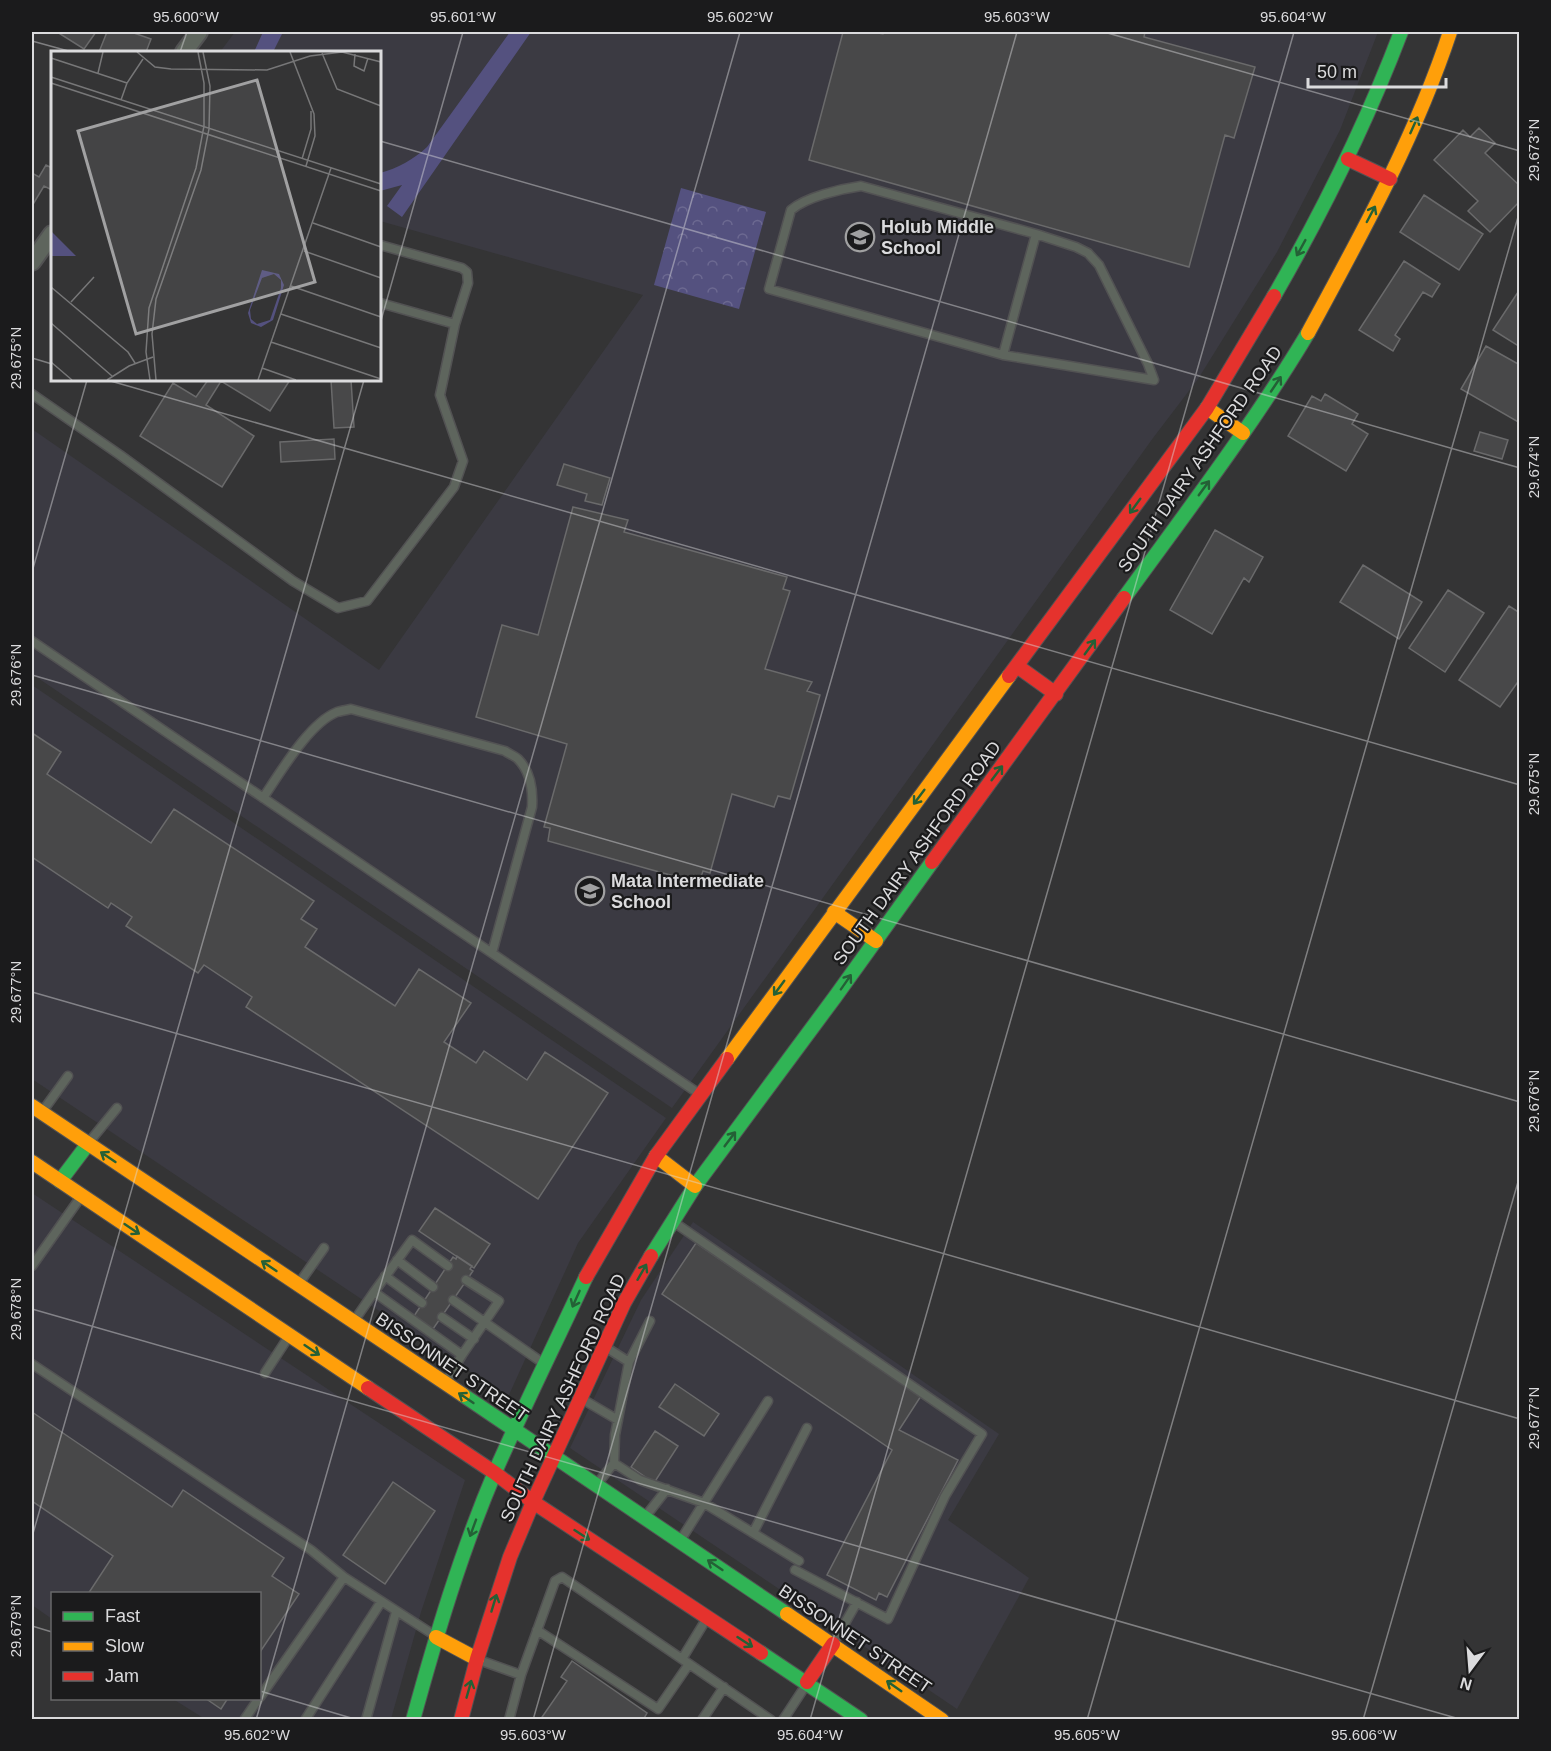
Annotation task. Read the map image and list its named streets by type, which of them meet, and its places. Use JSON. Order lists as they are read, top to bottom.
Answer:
{
  "streets": {
    "main road": ["SOUTH DAIRY ASHFORD ROAD", "BISSONNET STREET"]
  },
  "crossings": [
    ["SOUTH DAIRY ASHFORD ROAD", "BISSONNET STREET"]
  ],
  "places": {
    "school or university": ["Holub Middle School", "Mata Intermediate School"]
  },
  "legend": ["Fast", "Slow", "Jam"],
  "scale_bar": "50 m",
  "north": "bottom",
  "coordinates": [
    "95.600°W",
    "95.601°W",
    "95.602°W",
    "95.603°W",
    "95.604°W",
    "29.673°N",
    "29.675°N",
    "29.674°N",
    "29.676°N",
    "29.677°N",
    "29.678°N",
    "29.679°N",
    "95.605°W",
    "95.606°W"
  ]
}
